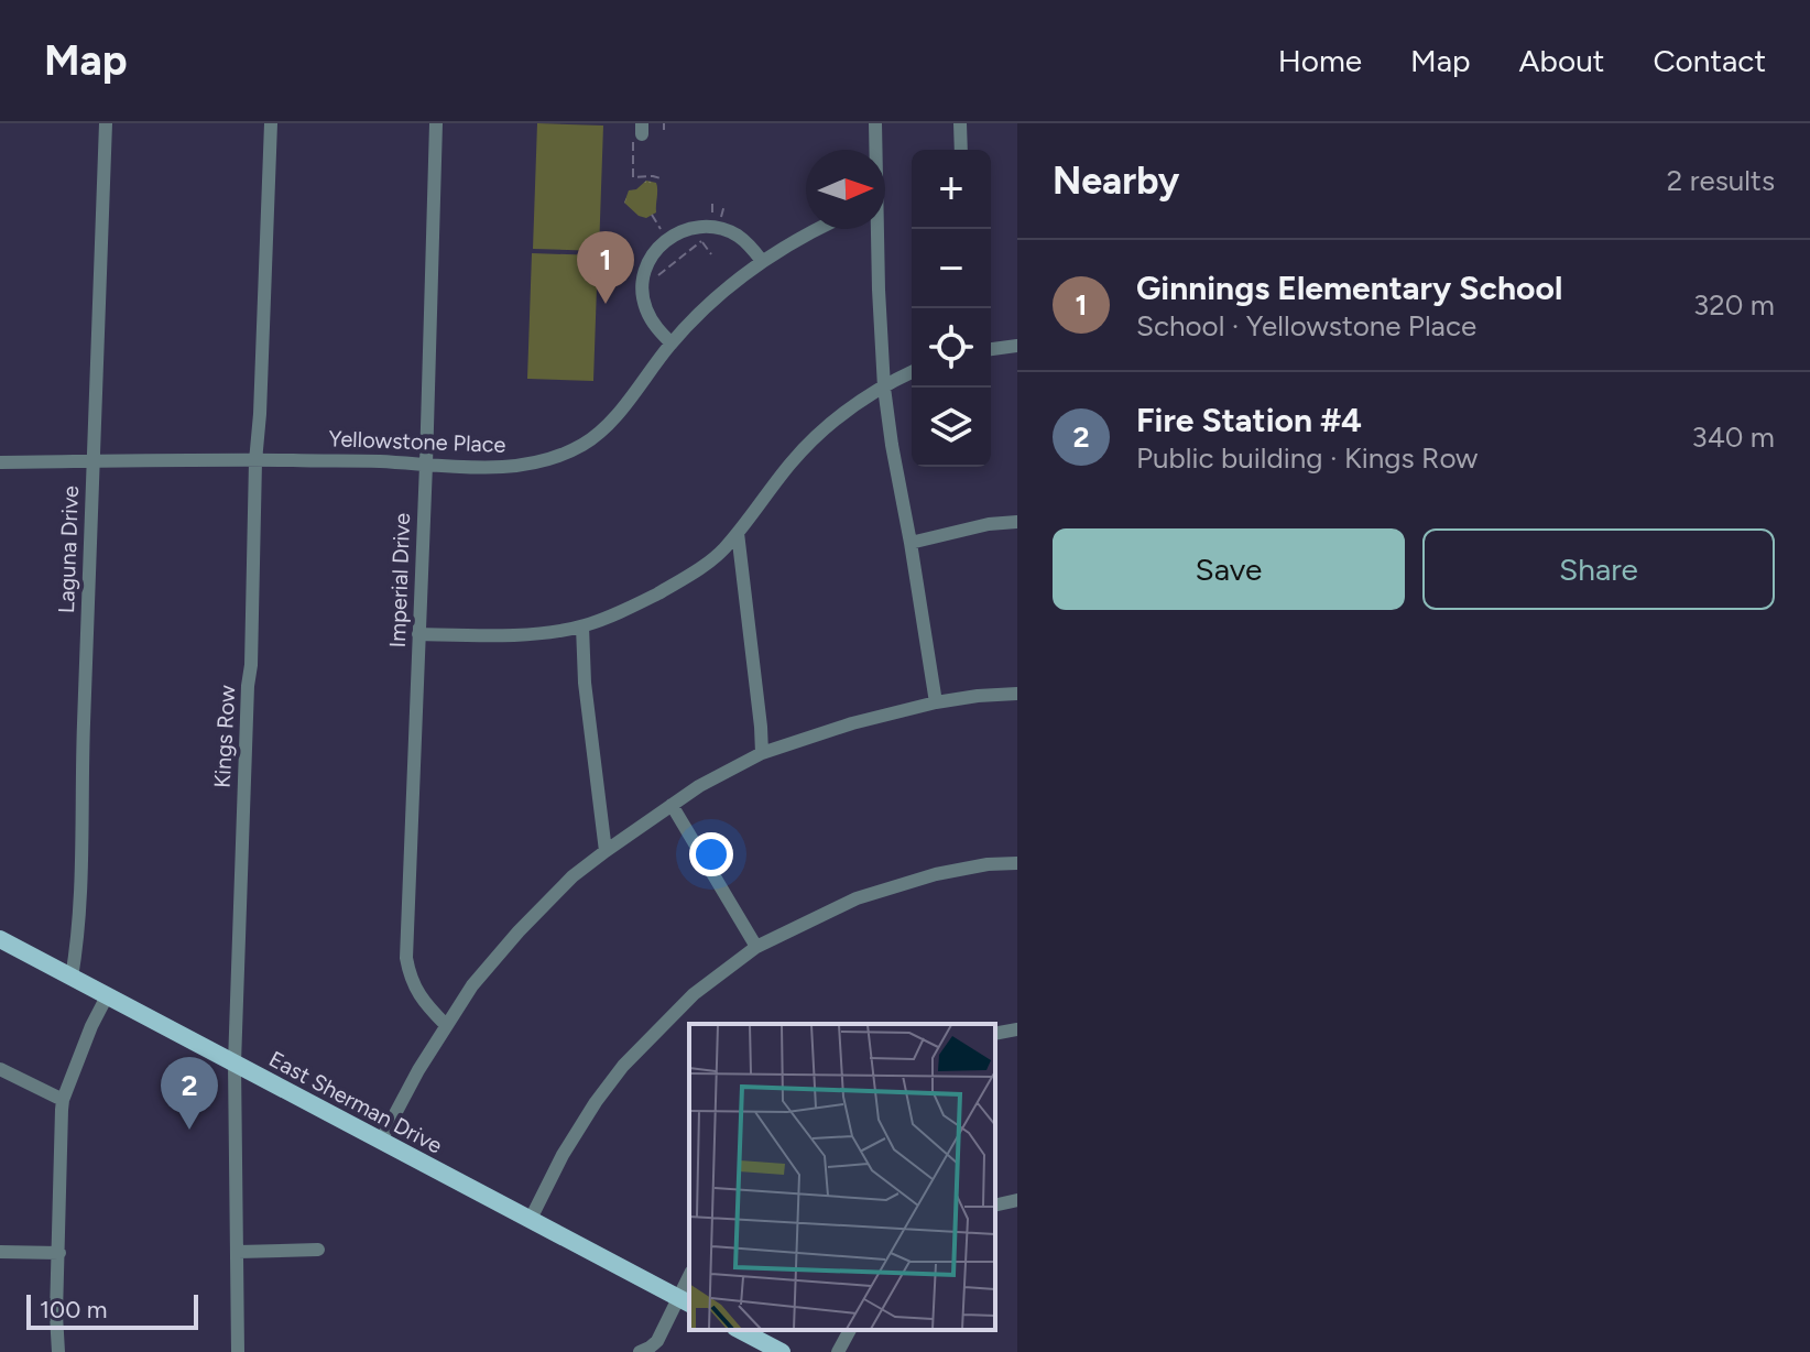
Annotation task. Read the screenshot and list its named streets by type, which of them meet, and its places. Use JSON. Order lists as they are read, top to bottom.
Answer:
{
  "streets": {
    "main road": ["East Sherman Drive"],
    "street": [
      "Yellowstone Place",
      "Laguna Drive",
      "Imperial Drive",
      "Kings Row"
    ]
  },
  "crossings": [
    ["Yellowstone Place", "Laguna Drive"],
    ["Yellowstone Place", "Imperial Drive"],
    ["Yellowstone Place", "Kings Row"],
    ["Laguna Drive", "East Sherman Drive"],
    ["Kings Row", "East Sherman Drive"]
  ],
  "scale_bar": "100 m",
  "north": "right",
  "page": {
    "header": "Map",
    "nav": [
      "Home",
      "Map",
      "About",
      "Contact"
    ],
    "heading": ["Nearby", "2 results"],
    "map_buttons": ["+", "−"],
    "pins": ["1", "2"],
    "list": [
      {
        "mark": "1",
        "name": "Ginnings Elementary School",
        "note": "School · Yellowstone Place",
        "value": "320 m"
      },
      {
        "mark": "2",
        "name": "Fire Station #4",
        "note": "Public building · Kings Row",
        "value": "340 m"
      }
    ],
    "buttons": ["Save", "Share"],
    "scale": "100 m"
  }
}
